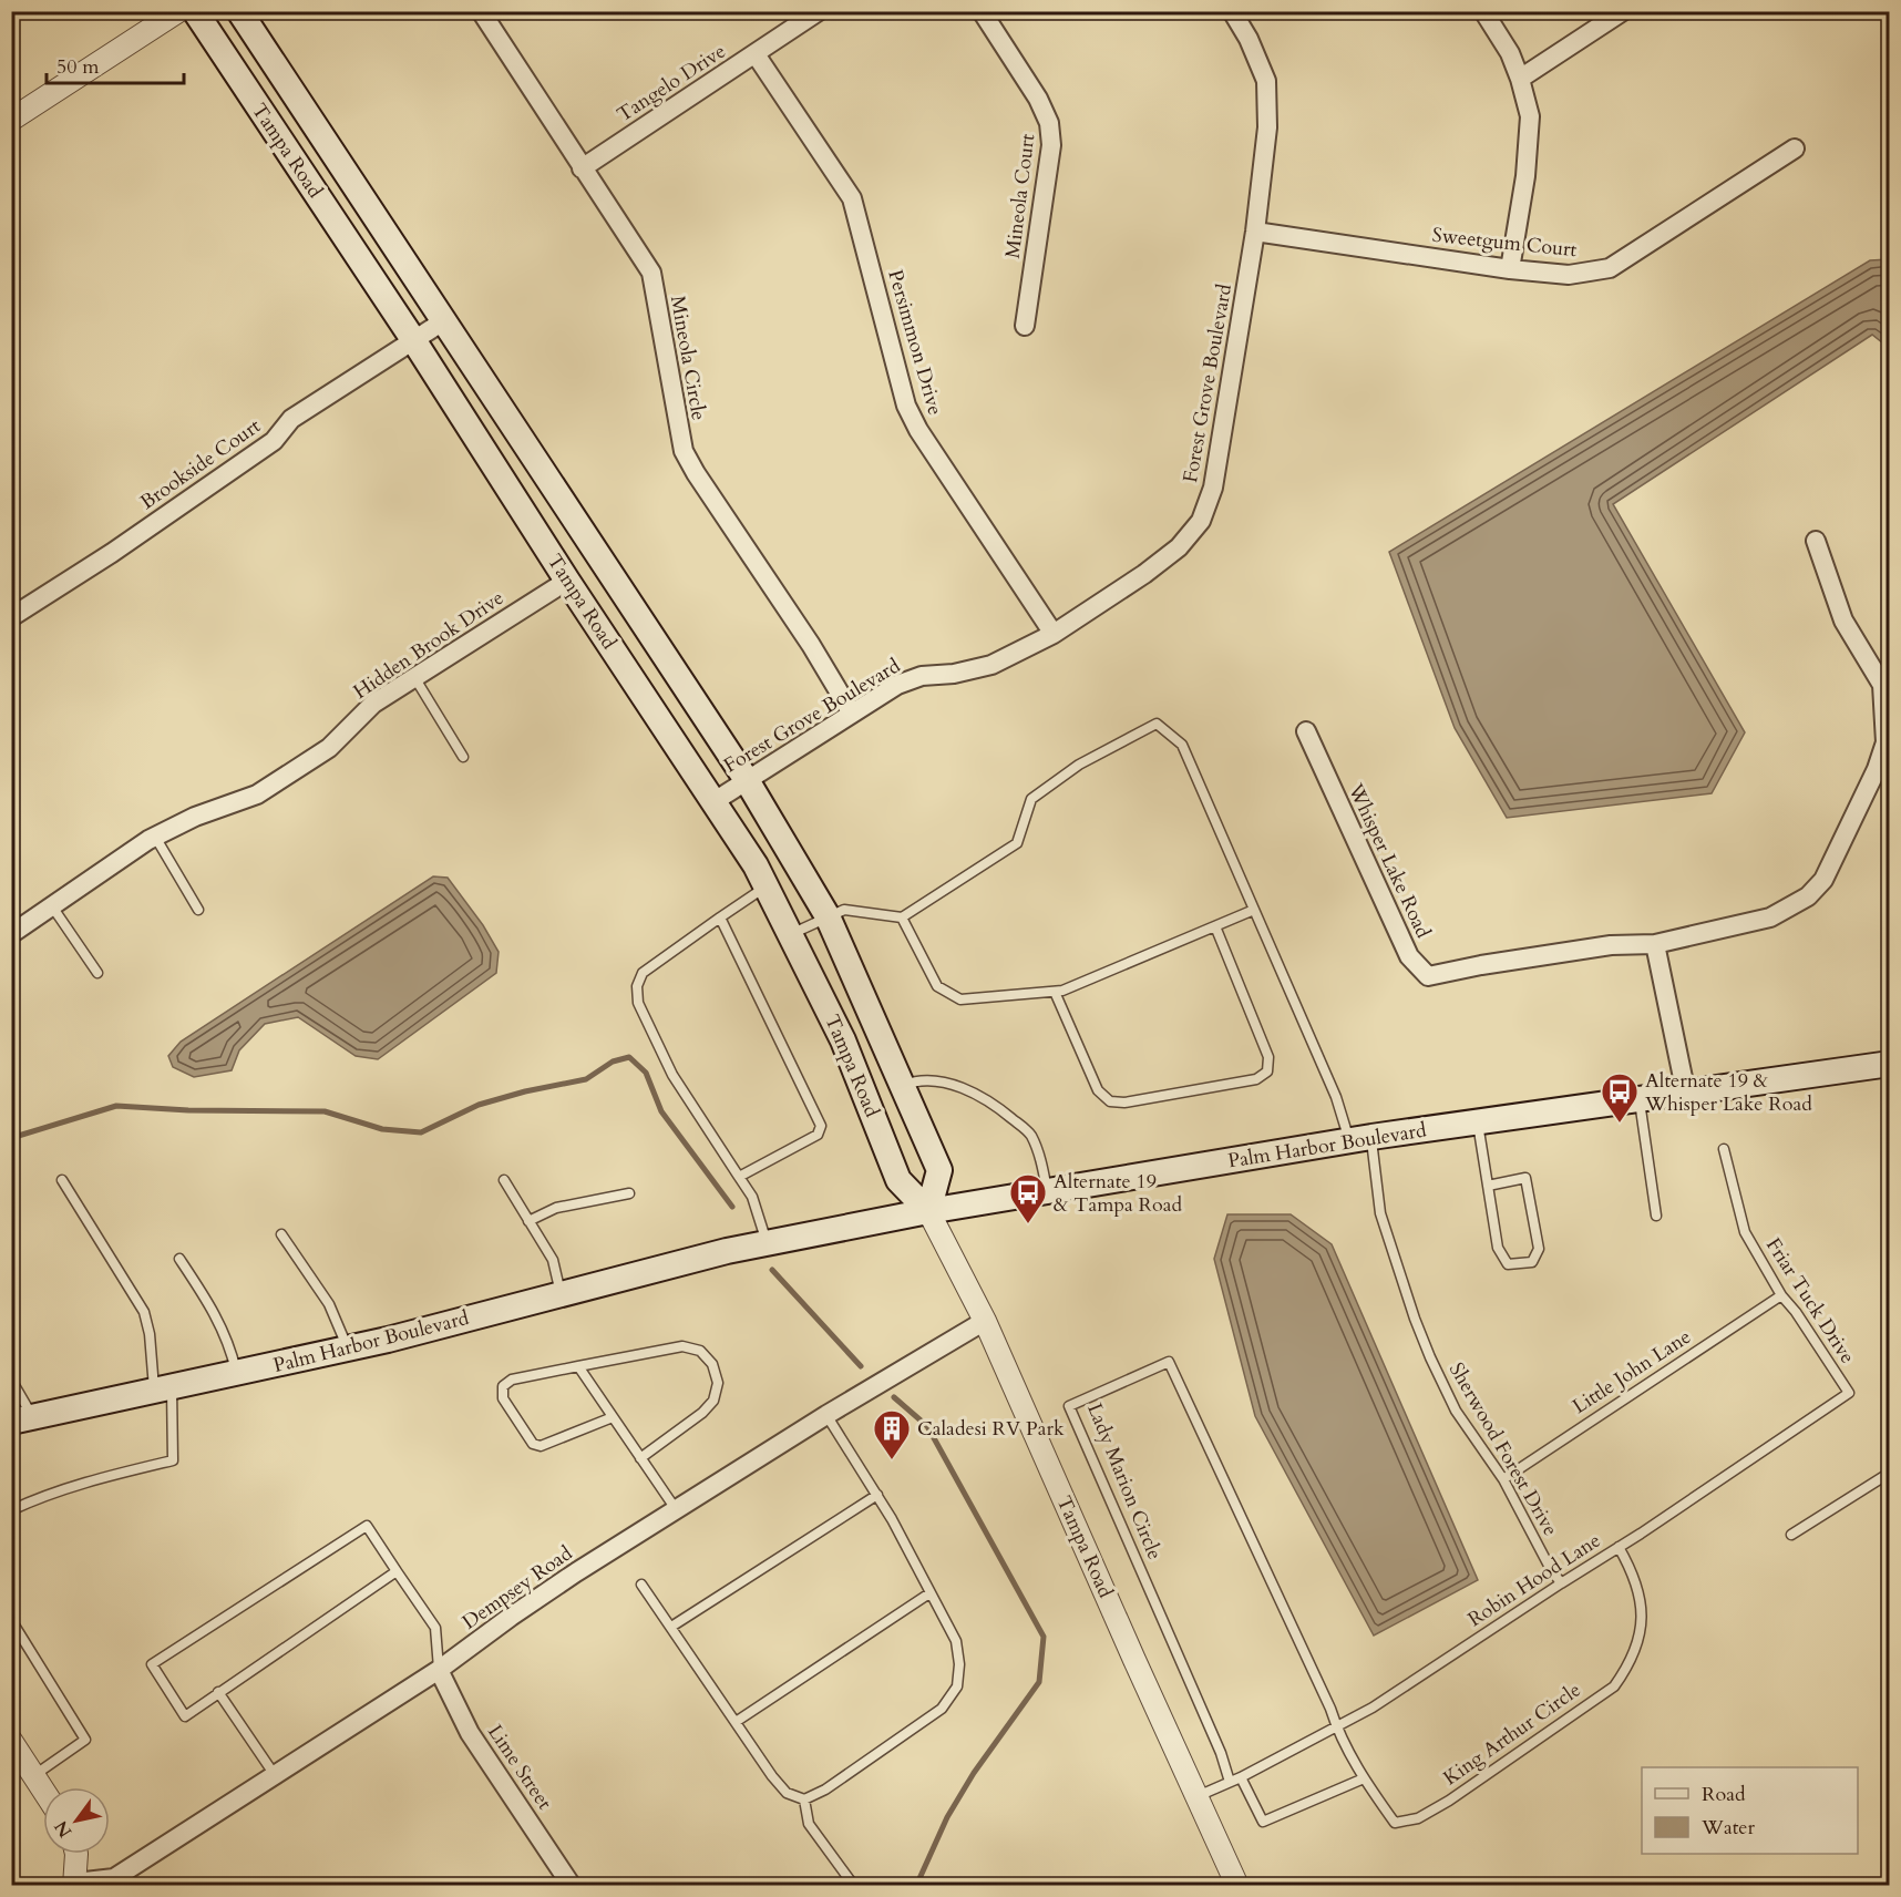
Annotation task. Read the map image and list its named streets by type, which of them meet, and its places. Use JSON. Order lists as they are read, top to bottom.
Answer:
{
  "streets": {
    "main road": ["Tampa Road", "Palm Harbor Boulevard"],
    "street": [
      "Tangelo Drive",
      "Mineola Court",
      "Sweetgum Court",
      "Persimmon Drive",
      "Mineola Circle",
      "Forest Grove Boulevard",
      "Brookside Court",
      "Hidden Brook Drive",
      "Whisper Lake Road",
      "Dempsey Road",
      "Lime Street"
    ],
    "lane": [
      "Friar Tuck Drive",
      "Little John Lane",
      "Sherwood Forest Drive",
      "Lady Marion Circle",
      "Robin Hood Lane",
      "King Arthur Circle"
    ]
  },
  "crossings": [
    ["Tangelo Drive", "Persimmon Drive"],
    ["Tangelo Drive", "Mineola Circle"],
    ["Tampa Road", "Forest Grove Boulevard"],
    ["Tampa Road", "Brookside Court"],
    ["Tampa Road", "Hidden Brook Drive"],
    ["Tampa Road", "Palm Harbor Boulevard"],
    ["Tampa Road", "Robin Hood Lane"],
    ["Tampa Road", "Dempsey Road"],
    ["Sweetgum Court", "Forest Grove Boulevard"],
    ["Persimmon Drive", "Forest Grove Boulevard"],
    ["Mineola Circle", "Forest Grove Boulevard"],
    ["Palm Harbor Boulevard", "Sherwood Forest Drive"],
    ["Friar Tuck Drive", "Little John Lane"],
    ["Friar Tuck Drive", "Robin Hood Lane"],
    ["Little John Lane", "Sherwood Forest Drive"],
    ["Sherwood Forest Drive", "Robin Hood Lane"],
    ["Lady Marion Circle", "Robin Hood Lane"],
    ["Lady Marion Circle", "King Arthur Circle"],
    ["Robin Hood Lane", "King Arthur Circle"],
    ["Dempsey Road", "Lime Street"]
  ],
  "places": {
    "bus stop": ["Alternate 19 & Whisper Lake Road", "Alternate 19 & Tampa Road"],
    "building": ["Caladesi RV Park"]
  },
  "legend": ["Road", "Water"],
  "scale_bar": "50 m",
  "north": "bottom left"
}
